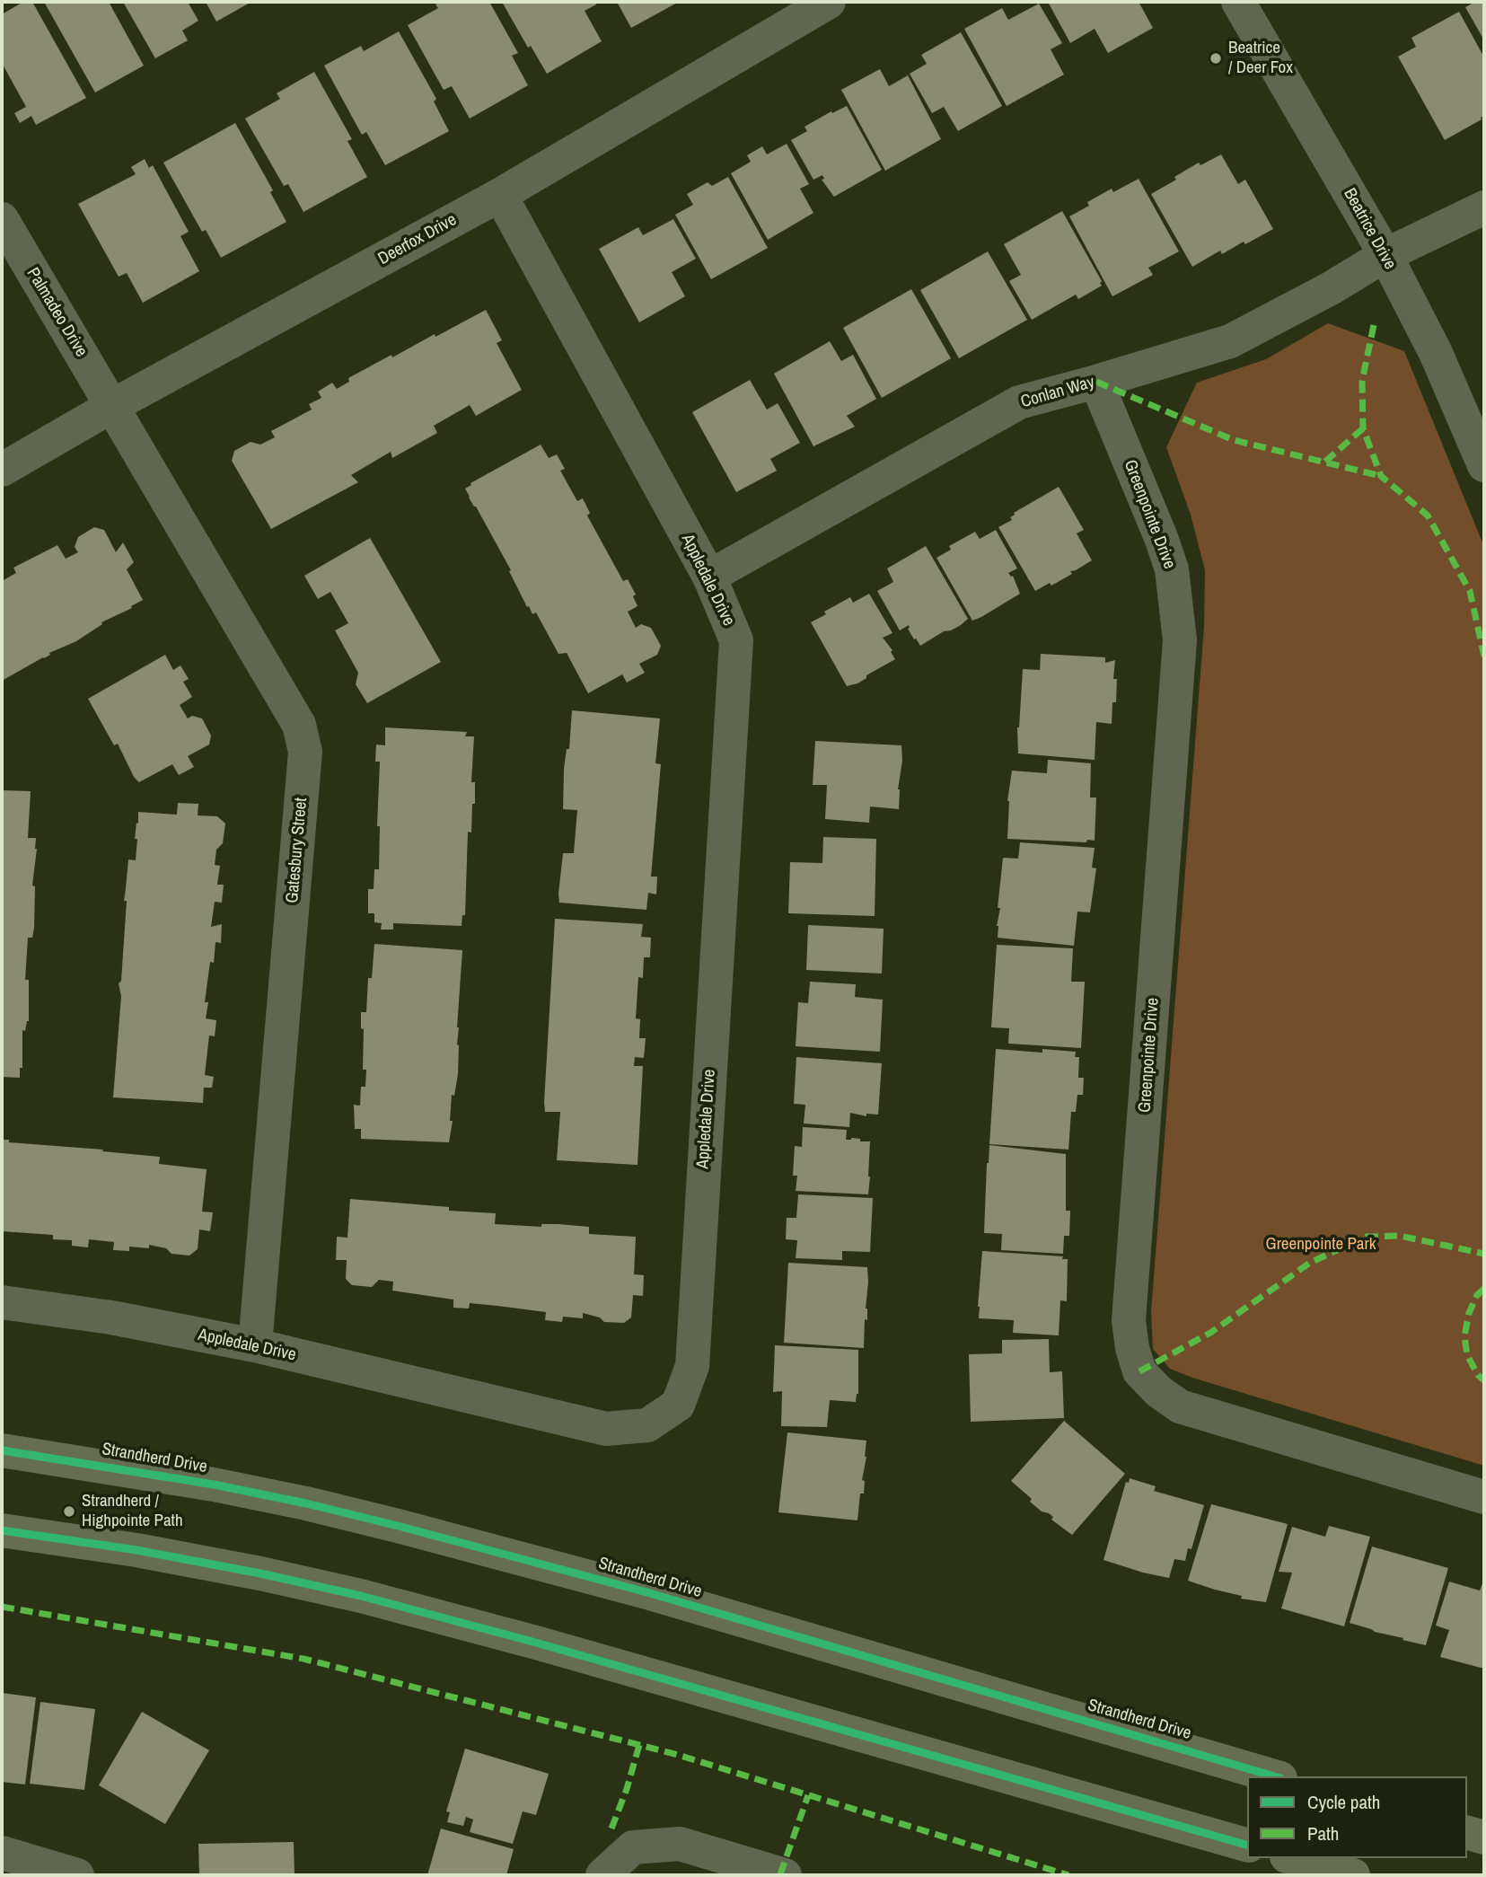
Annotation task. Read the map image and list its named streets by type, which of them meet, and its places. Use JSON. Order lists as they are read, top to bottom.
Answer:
{
  "streets": {
    "main road": ["Strandherd Drive"],
    "street": [
      "Beatrice Drive",
      "Deerfox Drive",
      "Palmadeo Drive",
      "Conlan Way",
      "Greenpointe Drive",
      "Appledale Drive",
      "Gatesbury Street"
    ]
  },
  "crossings": [
    ["Beatrice Drive", "Conlan Way"],
    ["Deerfox Drive", "Palmadeo Drive"],
    ["Deerfox Drive", "Appledale Drive"],
    ["Deerfox Drive", "Gatesbury Street"],
    ["Palmadeo Drive", "Gatesbury Street"],
    ["Conlan Way", "Greenpointe Drive"],
    ["Conlan Way", "Appledale Drive"],
    ["Appledale Drive", "Gatesbury Street"]
  ],
  "parks": ["Greenpointe Park"],
  "places": ["Beatrice / Deer Fox", "Strandherd / Highpointe Path"],
  "legend": ["Cycle path", "Path"]
}
